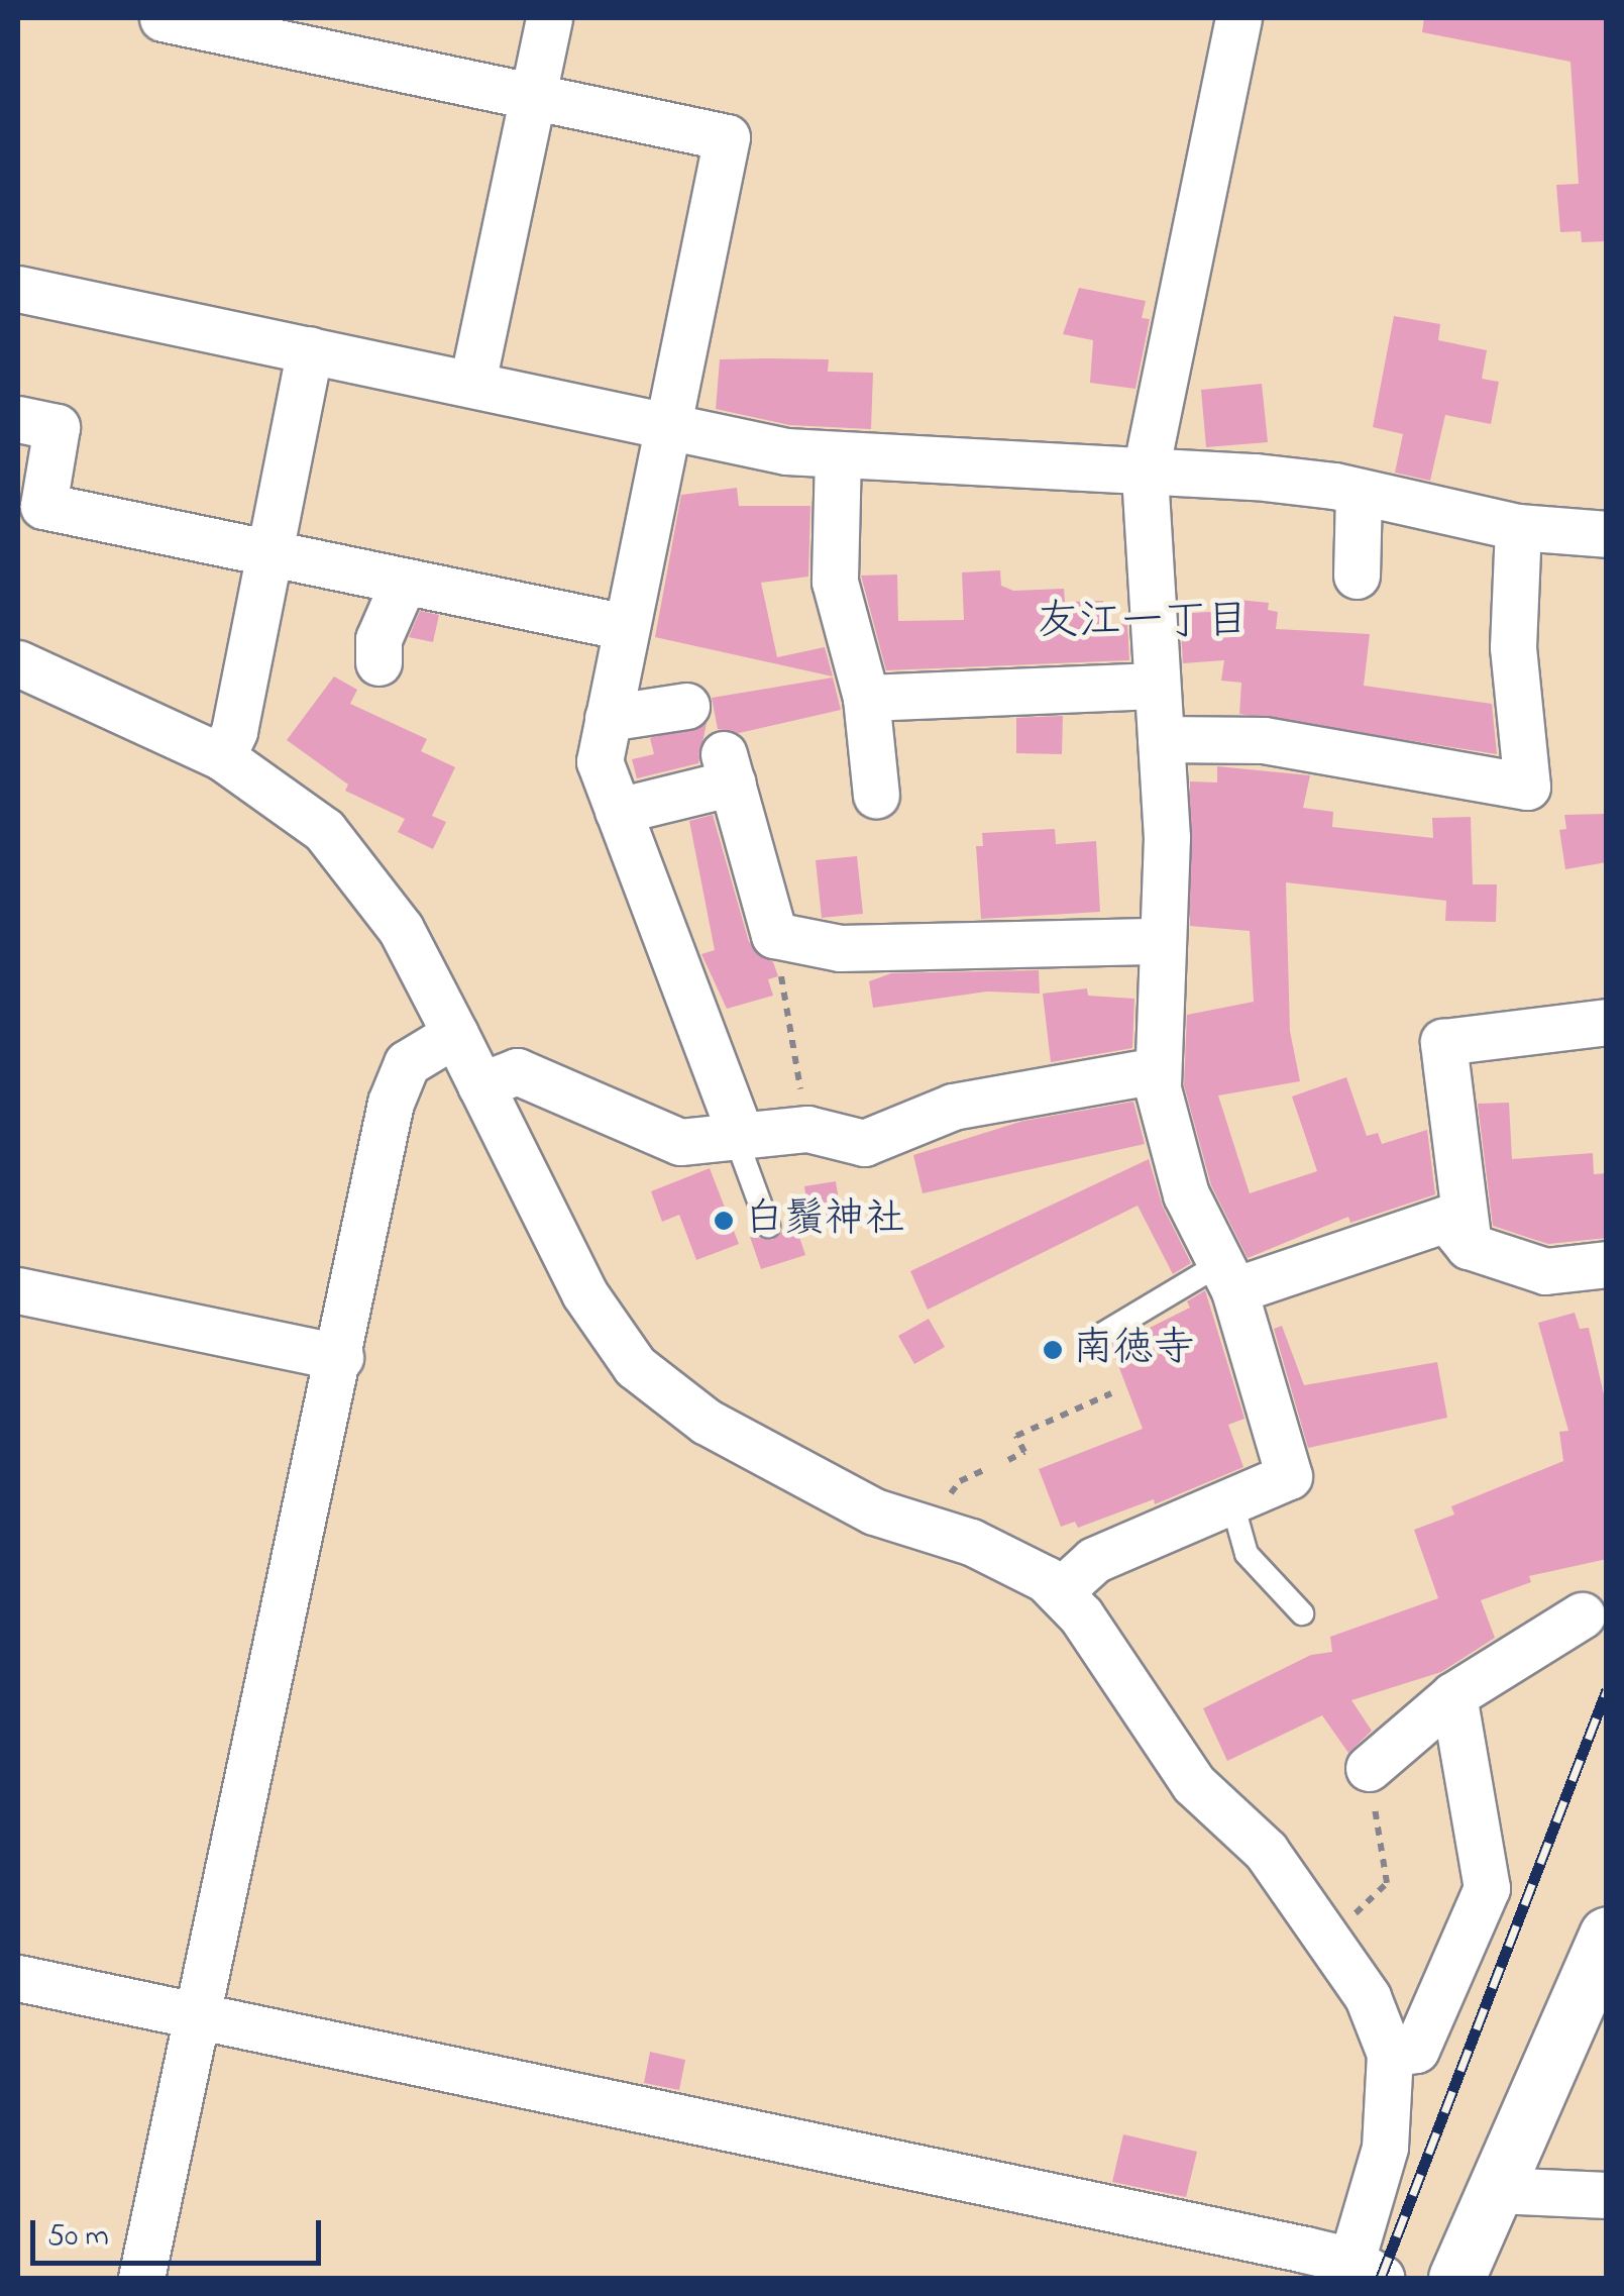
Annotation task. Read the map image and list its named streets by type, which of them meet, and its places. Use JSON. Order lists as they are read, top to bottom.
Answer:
{
  "districts": ["友江一丁目"],
  "places": ["白鬚神社", "南徳寺"],
  "scale_bar": "50 m"
}
